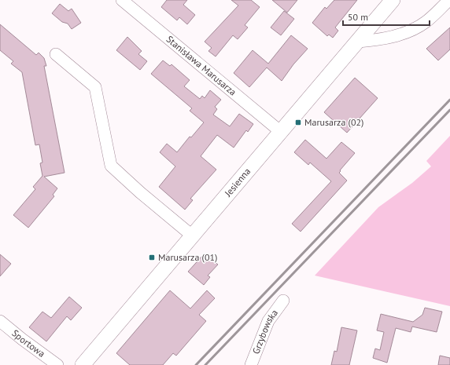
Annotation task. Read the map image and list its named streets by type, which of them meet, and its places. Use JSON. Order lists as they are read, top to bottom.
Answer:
{
  "streets": {
    "street": [
      "Stanisława Marusarza",
      "Jesienna",
      "Grzybowska",
      "Sportowa"
    ]
  },
  "crossings": [
    ["Stanisława Marusarza", "Jesienna"]
  ],
  "places": {
    "transit": ["Marusarza (02)", "Marusarza (01)"]
  },
  "scale_bar": "50 m"
}
